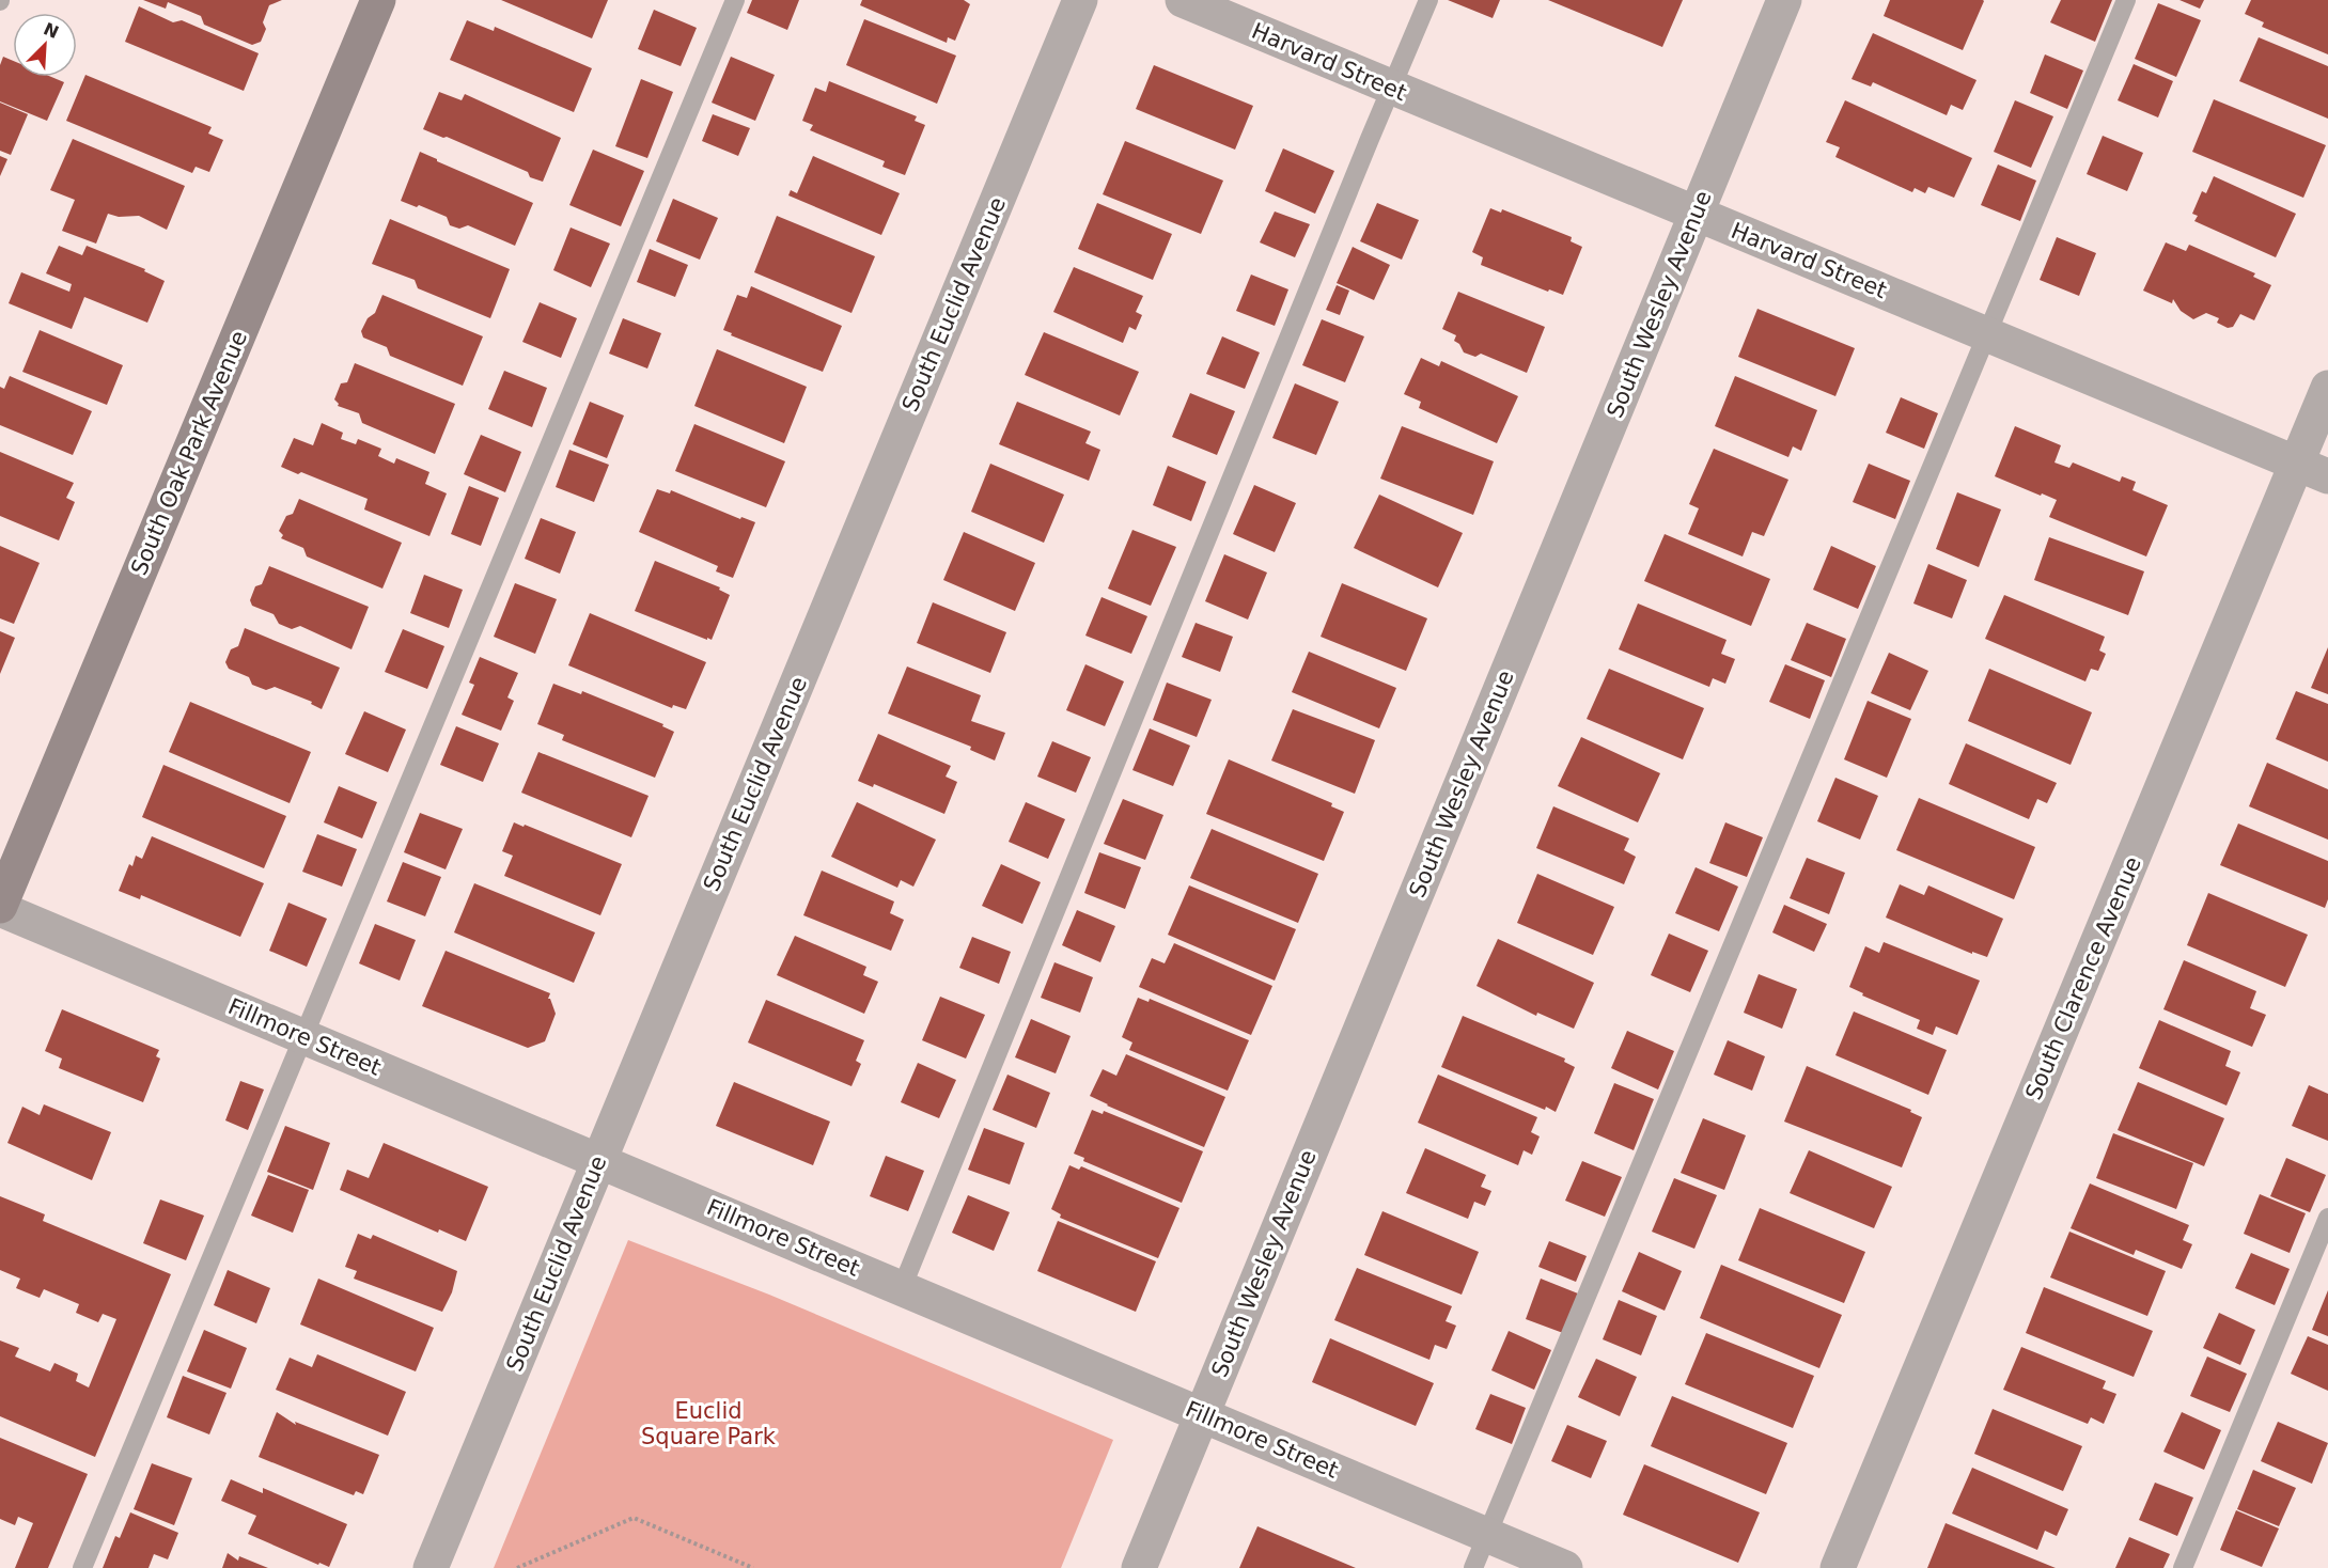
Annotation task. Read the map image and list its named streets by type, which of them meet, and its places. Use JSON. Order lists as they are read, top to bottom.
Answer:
{
  "streets": {
    "street": [
      "Harvard Street",
      "South Euclid Avenue",
      "South Wesley Avenue",
      "South Oak Park Avenue",
      "South Clarence Avenue",
      "Fillmore Street"
    ]
  },
  "crossings": [
    ["Harvard Street", "South Wesley Avenue"],
    ["Harvard Street", "South Clarence Avenue"],
    ["South Euclid Avenue", "Fillmore Street"],
    ["South Wesley Avenue", "Fillmore Street"],
    ["South Oak Park Avenue", "Fillmore Street"]
  ],
  "parks": ["Euclid Square Park"],
  "north": "top right"
}
